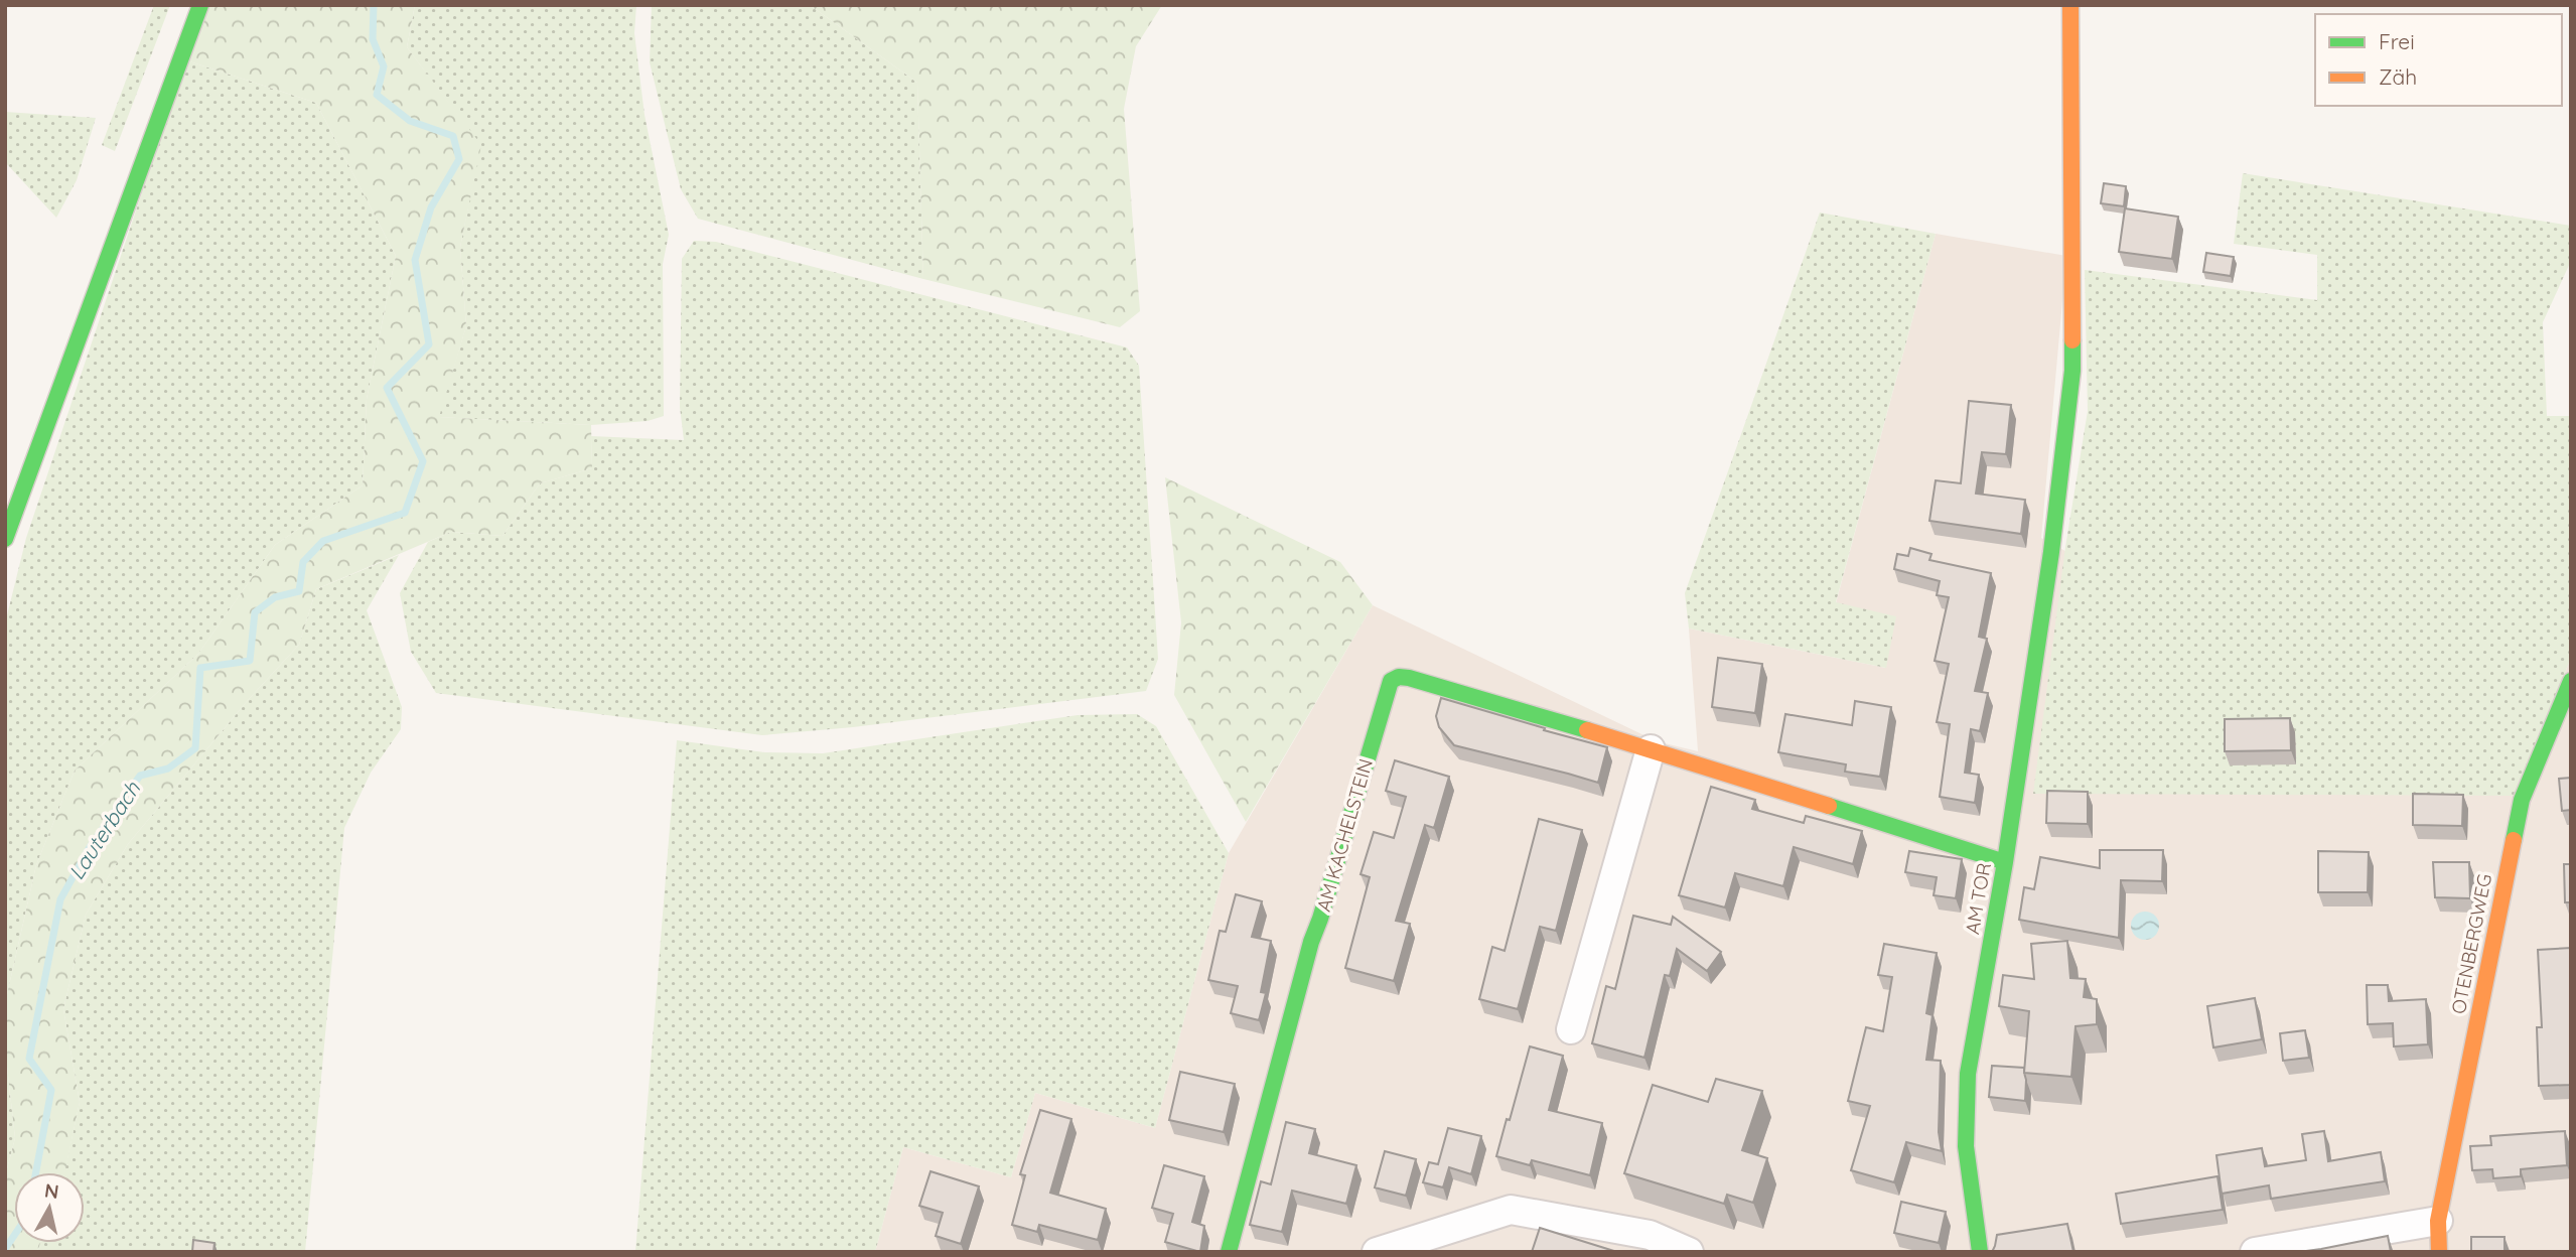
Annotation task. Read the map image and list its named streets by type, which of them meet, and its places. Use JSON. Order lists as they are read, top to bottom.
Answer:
{
  "streets": {
    "street": ["AM KACHELSTEIN", "AM TOR", "OTENBERGWEG"]
  },
  "crossings": [
    ["AM KACHELSTEIN", "AM TOR"]
  ],
  "water": ["Lauterbach"],
  "legend": ["Frei", "Zäh"],
  "north": "top"
}
